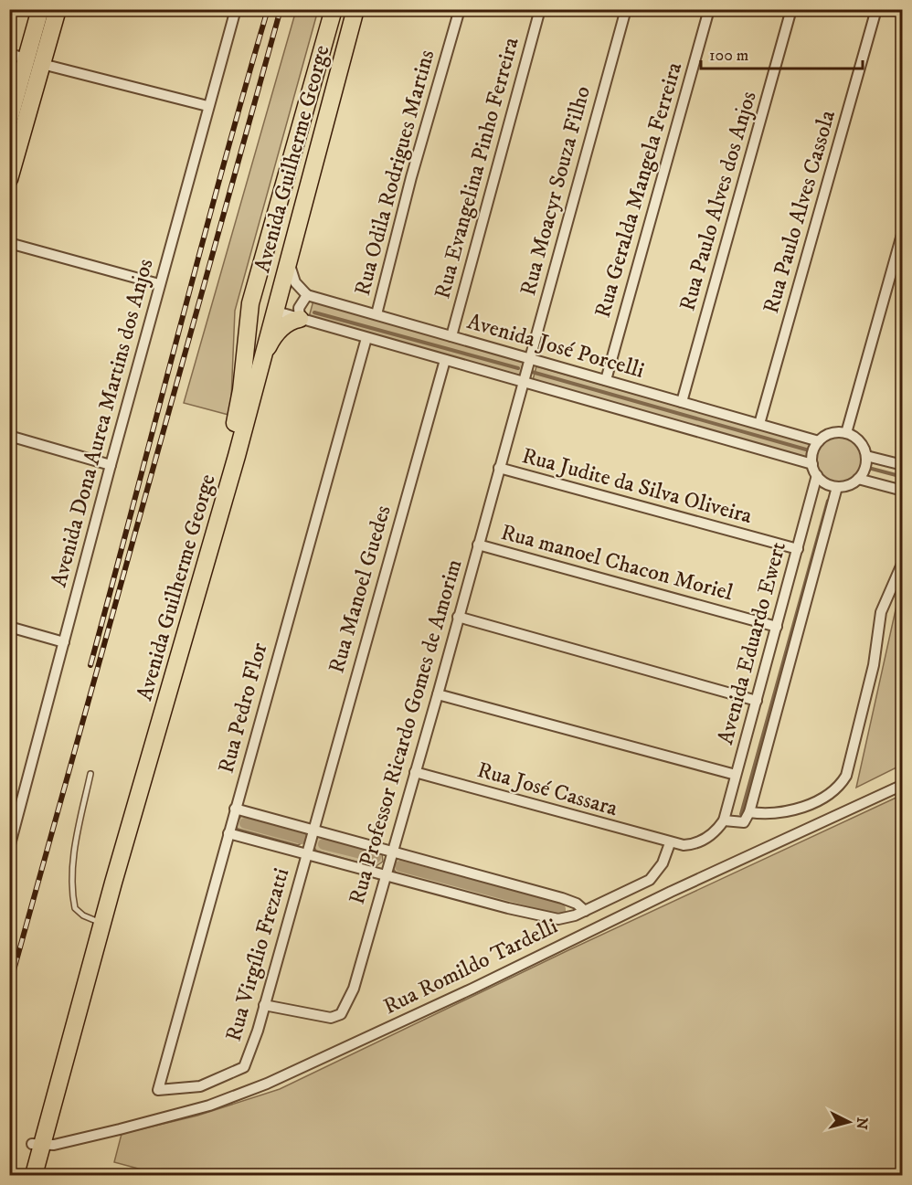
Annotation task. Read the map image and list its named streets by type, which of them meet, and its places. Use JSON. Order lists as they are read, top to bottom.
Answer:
{
  "streets": {
    "main road": ["Avenida Guilherme George"],
    "street": [
      "Rua Evangelina Pinho Ferreira",
      "Rua Odila Rodrigues Martins",
      "Rua Geralda Mangela Ferreira",
      "Rua Moacyr Souza Filho",
      "Rua Paulo Alves dos Anjos",
      "Rua Paulo Alves Cassola",
      "Avenida José Porcelli",
      "Avenida Dona Aurea Martins dos Anjos",
      "Rua Judite da Silva Oliveira",
      "Rua manoel Chacon Moriel",
      "Rua Manoel Guedes",
      "Avenida Eduardo Ewert",
      "Rua Pedro Flor",
      "Rua Professor Ricardo Gomes de Amorim",
      "Rua José Cassara",
      "Rua Virgílio Frezatti",
      "Rua Romildo Tardelli"
    ]
  },
  "crossings": [
    ["Avenida Guilherme George", "Avenida José Porcelli"],
    ["Avenida Guilherme George", "Rua Romildo Tardelli"],
    ["Rua Evangelina Pinho Ferreira", "Avenida José Porcelli"],
    ["Rua Odila Rodrigues Martins", "Avenida José Porcelli"],
    ["Rua Geralda Mangela Ferreira", "Avenida José Porcelli"],
    ["Rua Moacyr Souza Filho", "Avenida José Porcelli"],
    ["Rua Moacyr Souza Filho", "Rua Professor Ricardo Gomes de Amorim"],
    ["Rua Paulo Alves dos Anjos", "Avenida José Porcelli"],
    ["Rua Paulo Alves Cassola", "Avenida José Porcelli"],
    ["Avenida José Porcelli", "Rua Manoel Guedes"],
    ["Avenida José Porcelli", "Avenida Eduardo Ewert"],
    ["Avenida José Porcelli", "Rua Pedro Flor"],
    ["Avenida José Porcelli", "Rua Professor Ricardo Gomes de Amorim"],
    ["Rua Judite da Silva Oliveira", "Avenida Eduardo Ewert"],
    ["Rua Judite da Silva Oliveira", "Rua Professor Ricardo Gomes de Amorim"],
    ["Rua manoel Chacon Moriel", "Avenida Eduardo Ewert"],
    ["Rua manoel Chacon Moriel", "Rua Professor Ricardo Gomes de Amorim"],
    ["Rua Manoel Guedes", "Rua Virgílio Frezatti"],
    ["Avenida Eduardo Ewert", "Rua José Cassara"],
    ["Rua Pedro Flor", "Rua Virgílio Frezatti"],
    ["Rua Professor Ricardo Gomes de Amorim", "Rua José Cassara"],
    ["Rua Professor Ricardo Gomes de Amorim", "Rua Virgílio Frezatti"]
  ],
  "scale_bar": "100 m",
  "north": "right"
}
